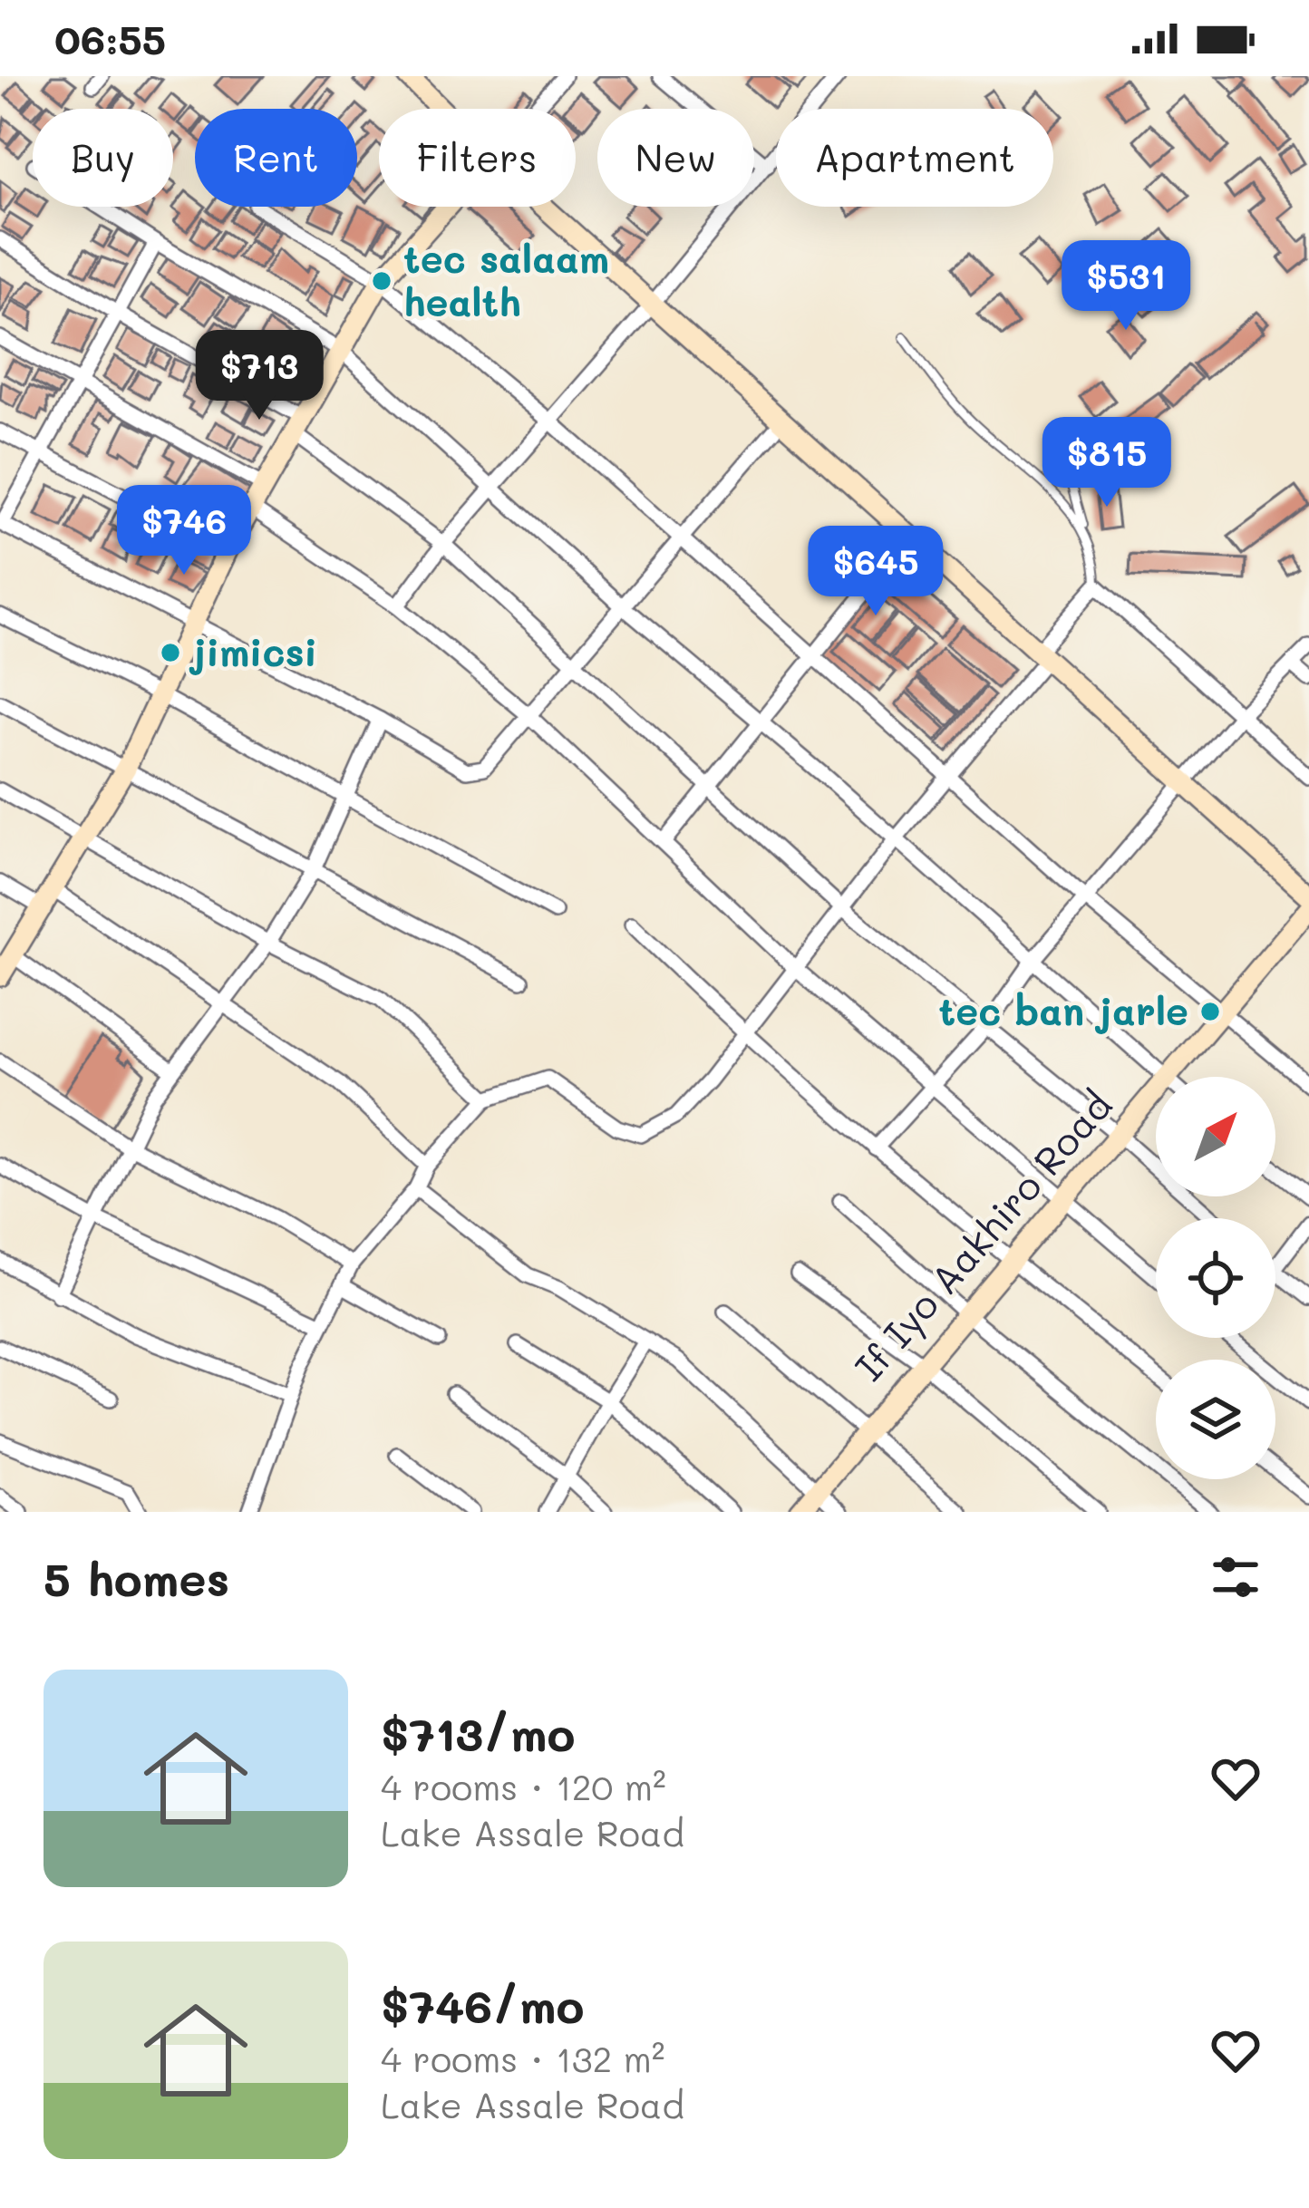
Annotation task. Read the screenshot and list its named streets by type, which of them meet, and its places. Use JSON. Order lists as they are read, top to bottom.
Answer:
{
  "streets": {
    "street": ["If Iyo Aakhiro Road"]
  },
  "places": ["tec salaam health", "jimicsi", "tec ban jarle"],
  "north": "top right",
  "page": {
    "status": "06:55",
    "chip": [
      "Buy",
      "Rent",
      "Filters",
      "New",
      "Apartment"
    ],
    "price": [
      "$531",
      "$713",
      "$815",
      "$746",
      "$645"
    ],
    "heading": "5 homes",
    "list": [
      {
        "name": "$713/mo",
        "note": "4 rooms · 120 m² · Lake Assale Road"
      },
      {
        "name": "$746/mo",
        "note": "4 rooms · 132 m² · Lake Assale Road"
      }
    ]
  }
}
